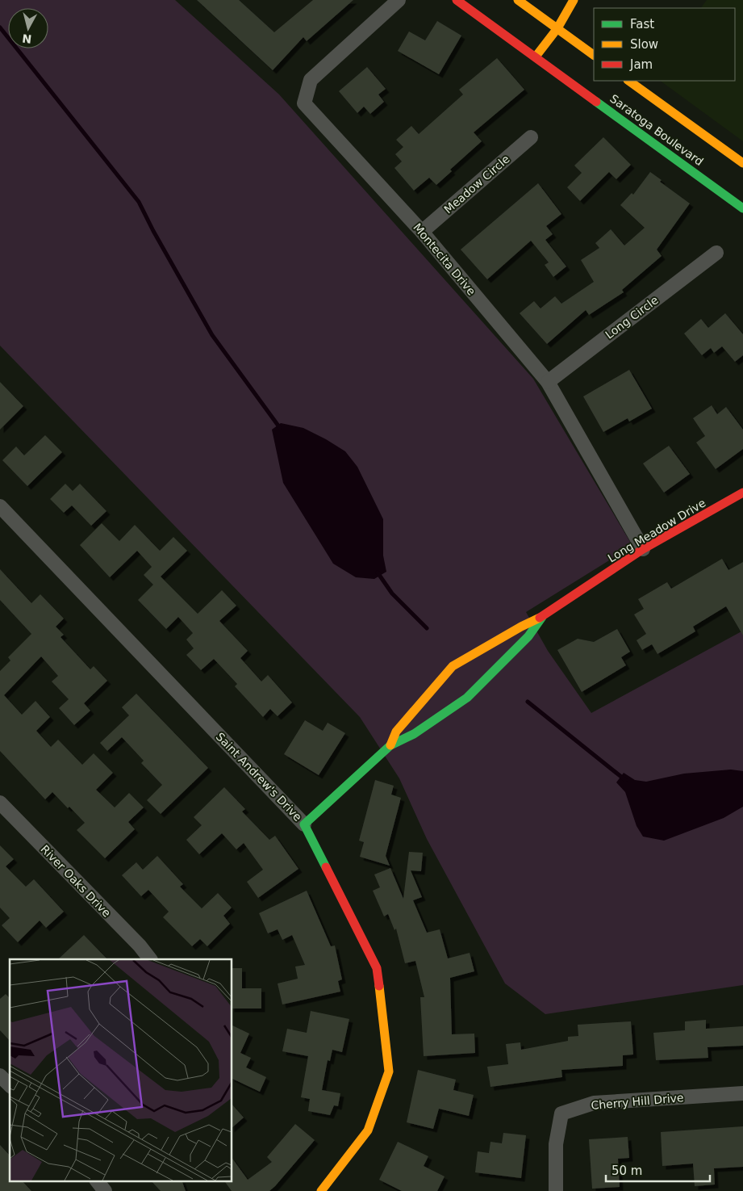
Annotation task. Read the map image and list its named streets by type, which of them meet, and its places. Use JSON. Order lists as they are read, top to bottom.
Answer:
{
  "streets": {
    "street": [
      "Saratoga Boulevard",
      "Meadow Circle",
      "Montecita Drive",
      "Long Circle",
      "Long Meadow Drive",
      "Saint Andrew's Drive",
      "River Oaks Drive",
      "Cherry Hill Drive"
    ]
  },
  "crossings": [
    ["Meadow Circle", "Montecita Drive"],
    ["Montecita Drive", "Long Circle"],
    ["Montecita Drive", "Long Meadow Drive"],
    ["Long Meadow Drive", "Saint Andrew's Drive"]
  ],
  "legend": ["Fast", "Slow", "Jam"],
  "scale_bar": "50 m",
  "north": "bottom"
}
